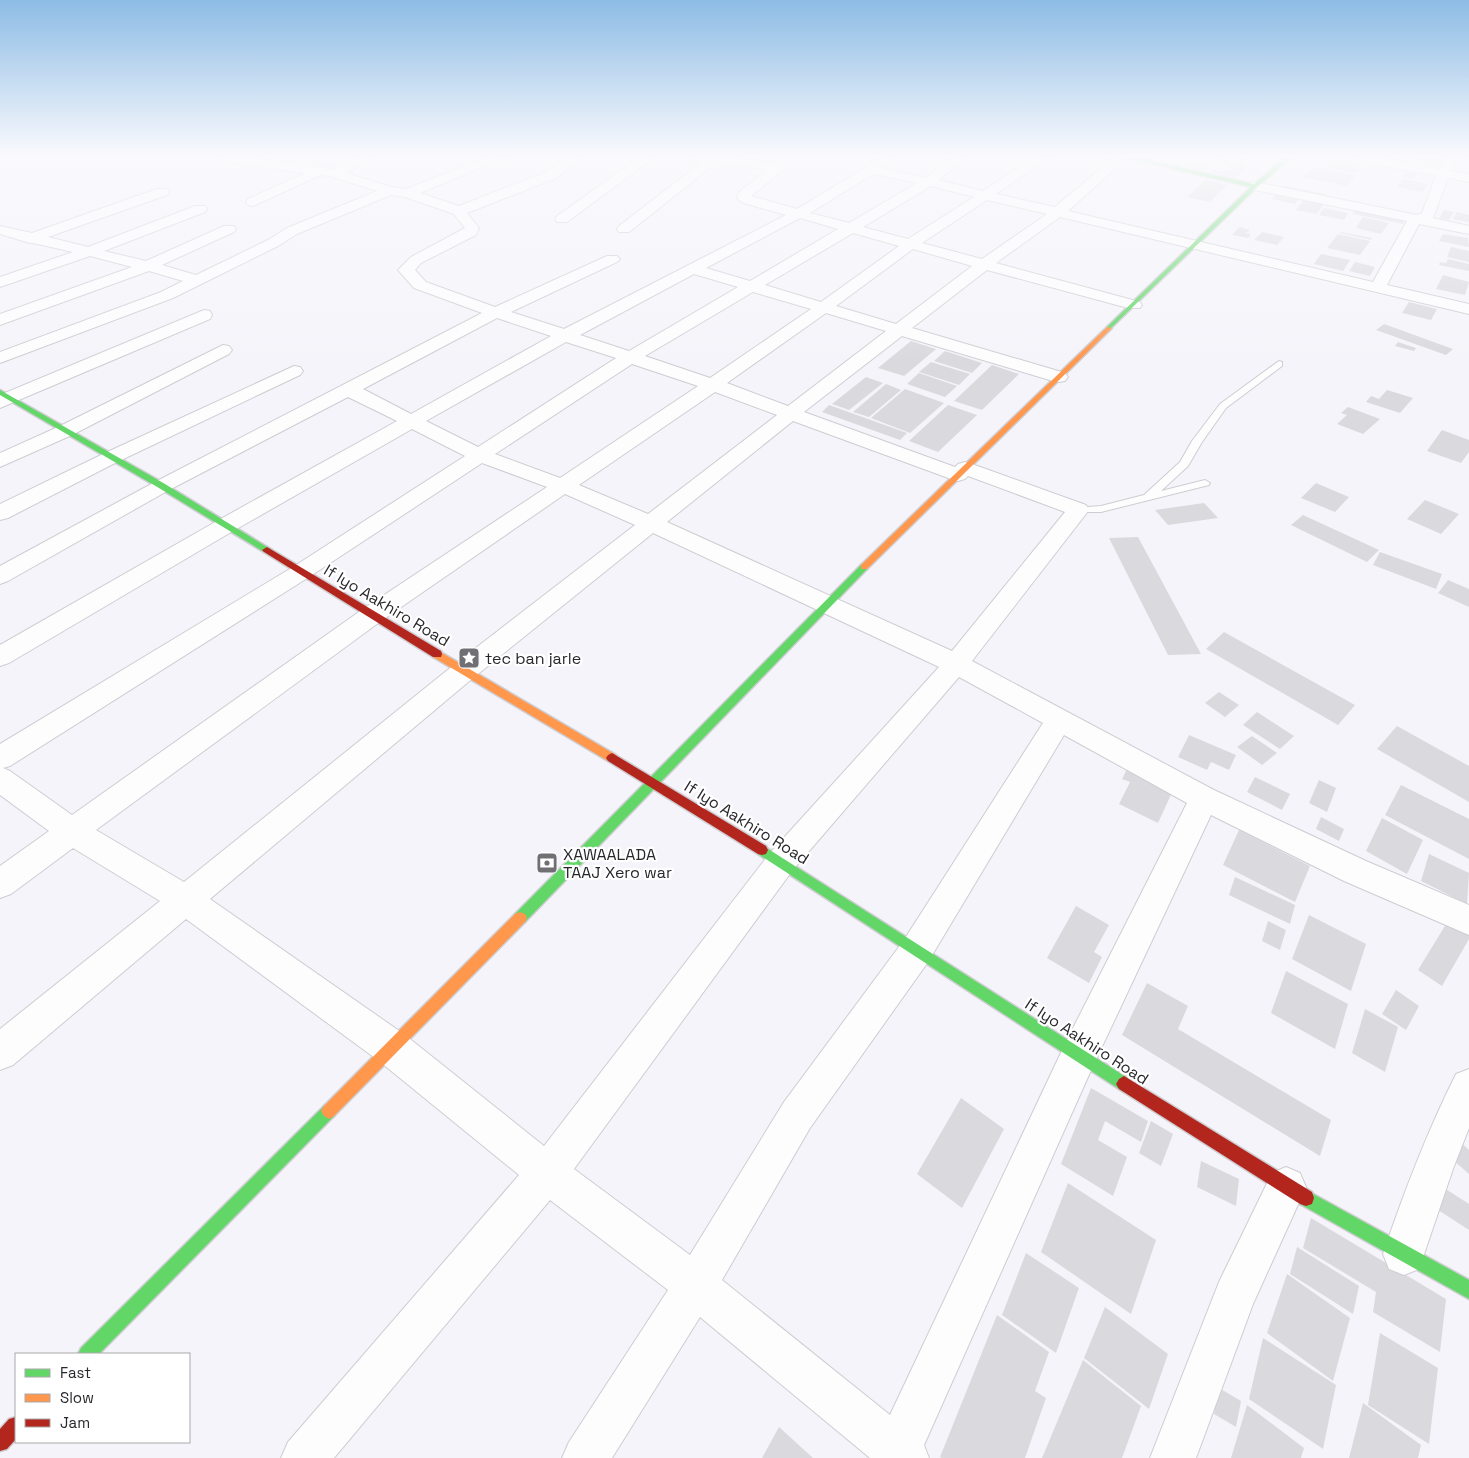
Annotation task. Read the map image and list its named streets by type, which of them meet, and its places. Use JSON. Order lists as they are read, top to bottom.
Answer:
{
  "streets": {
    "main road": ["If Iyo Aakhiro Road"]
  },
  "places": {
    "place": ["tec ban jarle"],
    "bank": ["XAWAALADA TAAJ Xero war"]
  },
  "legend": ["Fast", "Slow", "Jam"]
}
